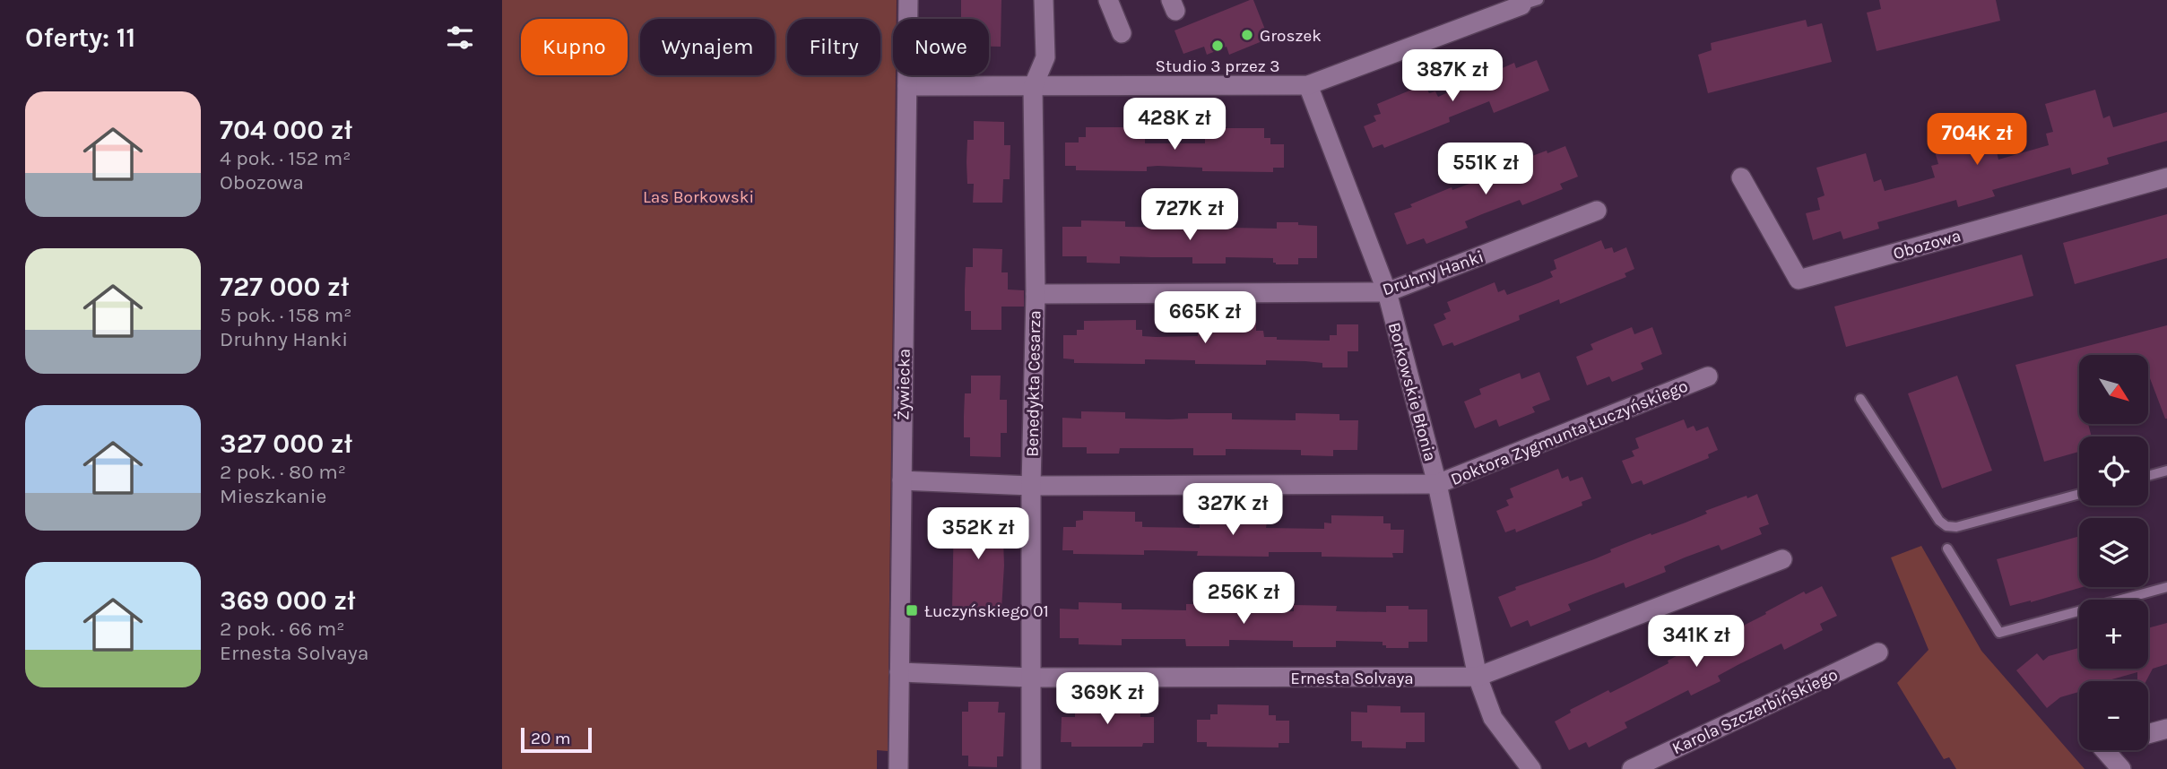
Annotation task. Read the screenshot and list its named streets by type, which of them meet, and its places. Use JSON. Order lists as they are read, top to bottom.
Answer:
{
  "streets": {
    "street": [
      "Obozowa",
      "Druhny Hanki",
      "Benedykta Cesarza",
      "Żywiecka",
      "Borkowskie Błonia",
      "Doktora Zygmunta Łuczyńskiego",
      "Ernesta Solvaya",
      "Karola Szczerbińskiego"
    ]
  },
  "crossings": [
    ["Druhny Hanki", "Benedykta Cesarza"],
    ["Druhny Hanki", "Borkowskie Błonia"],
    ["Benedykta Cesarza", "Doktora Zygmunta Łuczyńskiego"],
    ["Benedykta Cesarza", "Ernesta Solvaya"],
    ["Żywiecka", "Doktora Zygmunta Łuczyńskiego"],
    ["Żywiecka", "Ernesta Solvaya"],
    ["Borkowskie Błonia", "Doktora Zygmunta Łuczyńskiego"],
    ["Borkowskie Błonia", "Ernesta Solvaya"]
  ],
  "parks": ["Las Borkowski"],
  "places": {
    "other": ["Groszek", "Studio 3 przez 3"],
    "transit": ["Łuczyńskiego 01"]
  },
  "scale_bar": "20 m",
  "north": "bottom right",
  "page": {
    "heading": "Oferty: 11",
    "chip": [
      "Kupno",
      "Wynajem",
      "Filtry",
      "Nowe"
    ],
    "price": [
      "387K zł",
      "428K zł",
      "704K zł",
      "551K zł",
      "727K zł",
      "665K zł",
      "327K zł",
      "352K zł",
      "256K zł",
      "341K zł",
      "369K zł"
    ],
    "list": [
      {
        "name": "704 000 zł",
        "note": "4 pok. · 152 m² · Obozowa"
      },
      {
        "name": "727 000 zł",
        "note": "5 pok. · 158 m² · Druhny Hanki"
      },
      {
        "name": "327 000 zł",
        "note": "2 pok. · 80 m² · Mieszkanie"
      },
      {
        "name": "369 000 zł",
        "note": "2 pok. · 66 m² · Ernesta Solvaya"
      }
    ],
    "map_buttons": ["+", "−"],
    "scale": "20 m"
  }
}
